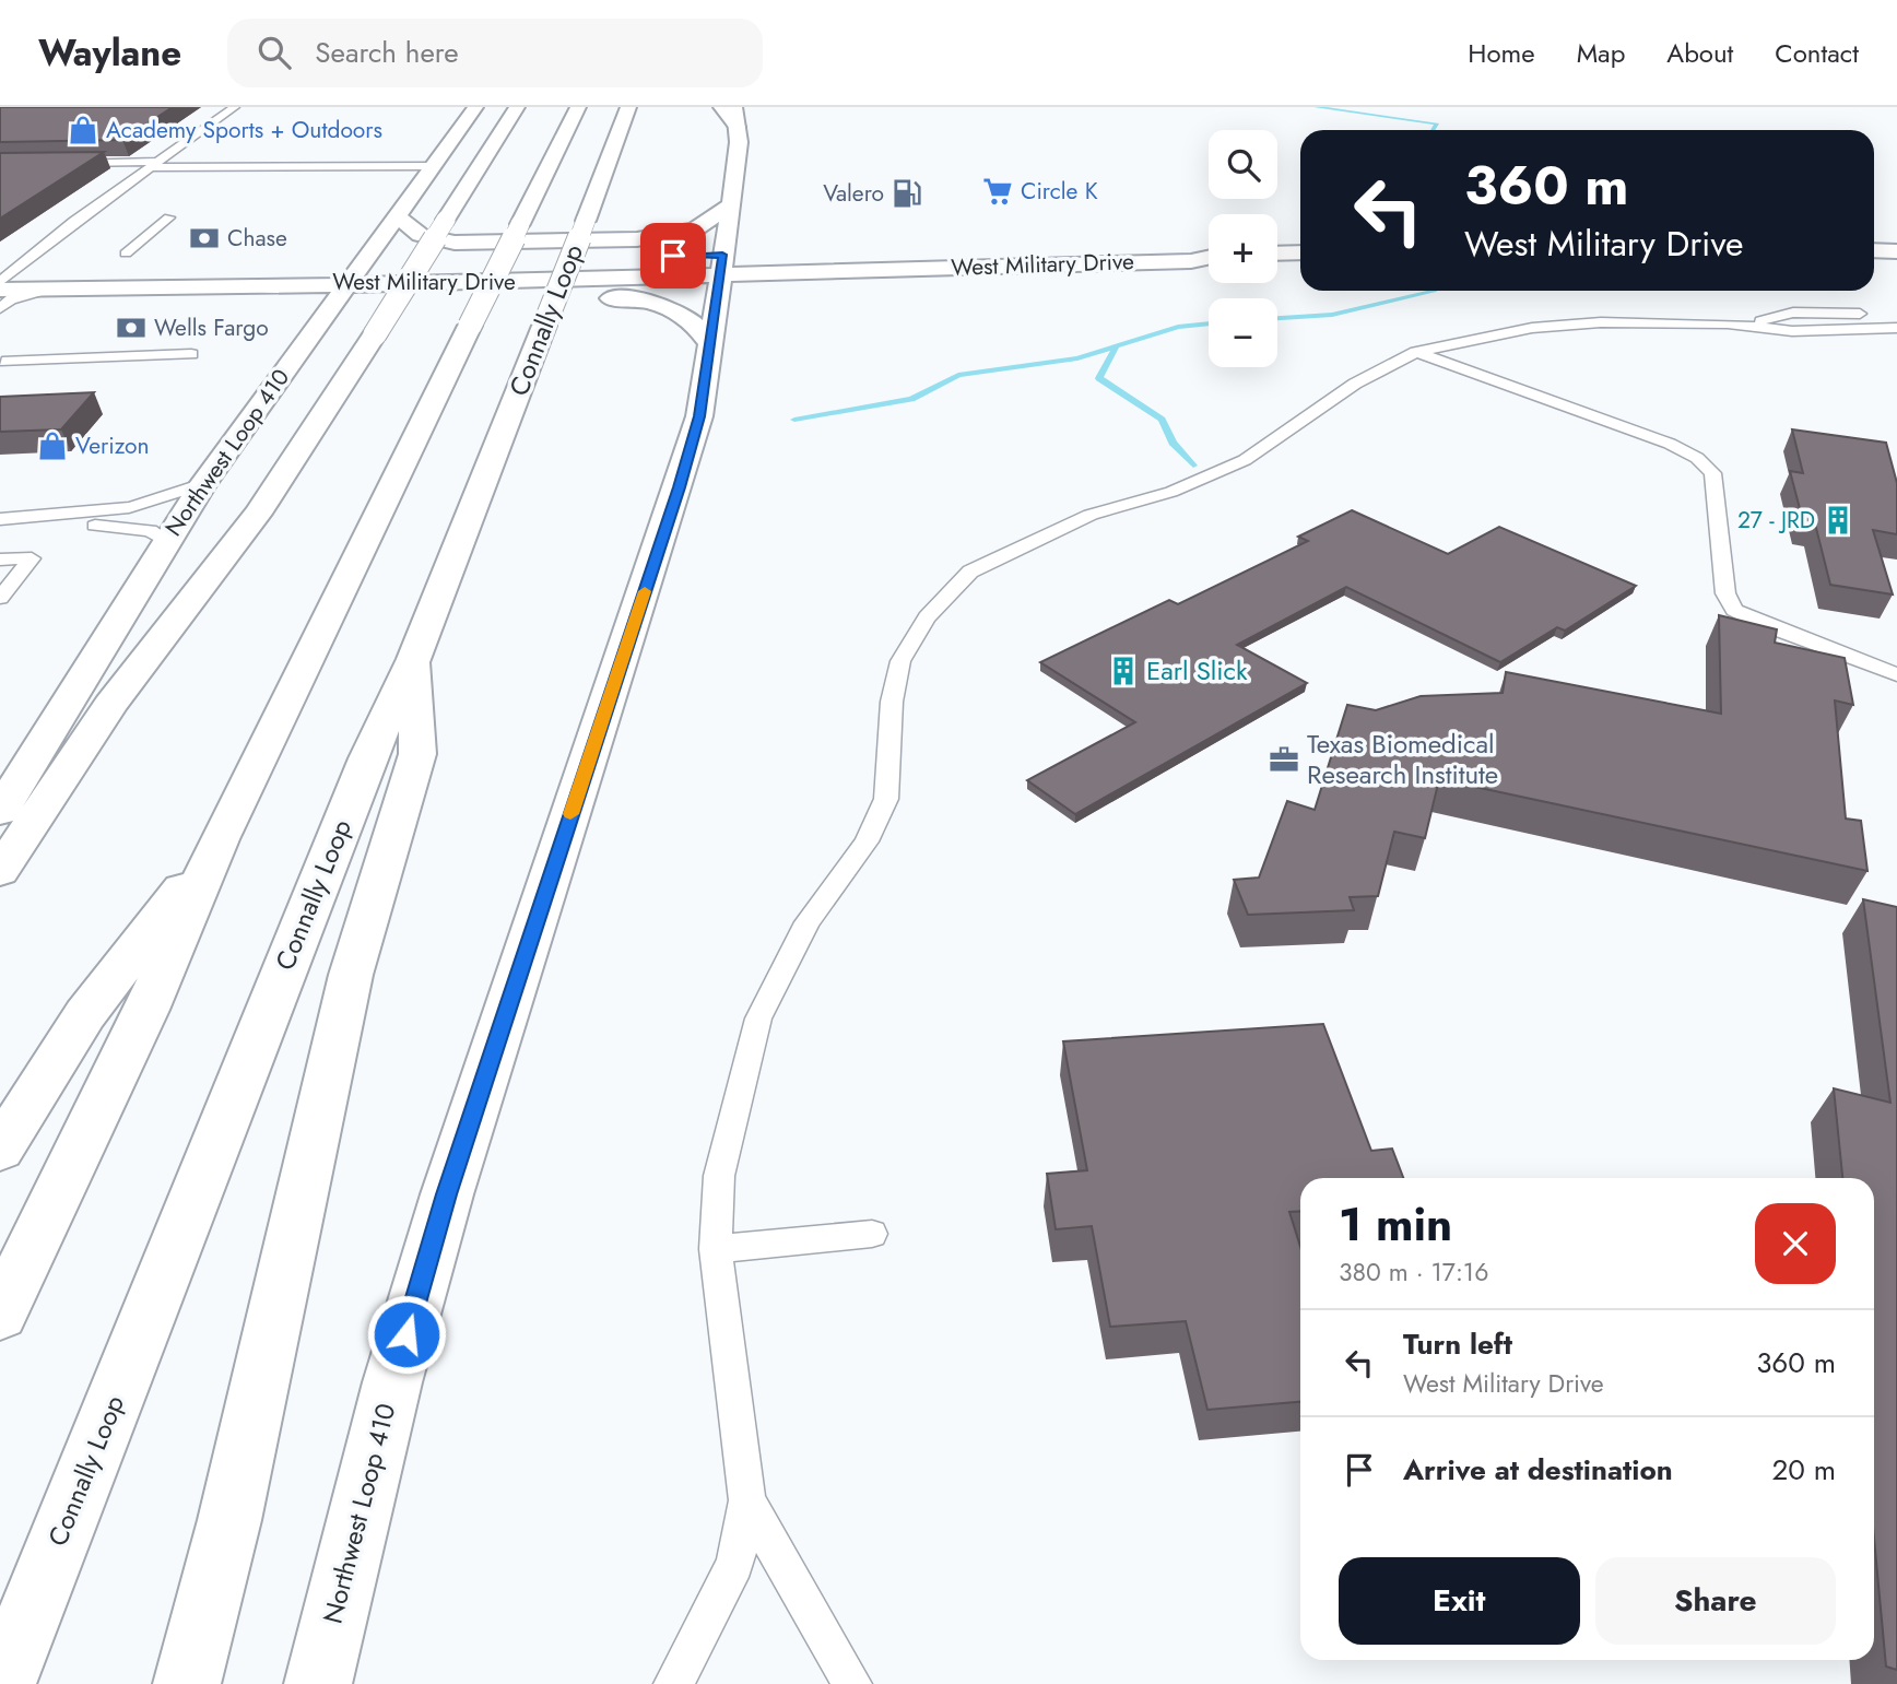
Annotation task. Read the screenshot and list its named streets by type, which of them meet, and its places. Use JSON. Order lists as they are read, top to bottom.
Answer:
{
  "streets": {
    "main road": ["West Military Drive", "Connally Loop", "Northwest Loop 410"]
  },
  "crossings": [
    ["West Military Drive", "Northwest Loop 410"]
  ],
  "places": {
    "shop": ["Academy Sports + Outdoors", "Verizon"],
    "supermarket": ["Circle K"],
    "fuel station": ["Valero"],
    "bank": ["Chase", "Wells Fargo"],
    "building": ["27 - JRD", "Earl Slick"],
    "office": ["Texas Biomedical Research Institute"]
  },
  "page": {
    "header": "Waylane",
    "search": "Search here",
    "nav": [
      "Home",
      "Map",
      "About",
      "Contact"
    ],
    "map_buttons": ["+", "−"],
    "turn": ["360 m", "West Military Drive"],
    "heading": ["1 min", "380 m · 17:16"],
    "list": [
      {
        "name": "Turn left",
        "note": "West Military Drive",
        "value": "360 m"
      },
      {
        "name": "Arrive at destination",
        "value": "20 m"
      }
    ],
    "buttons": ["Exit", "Share"]
  }
}
